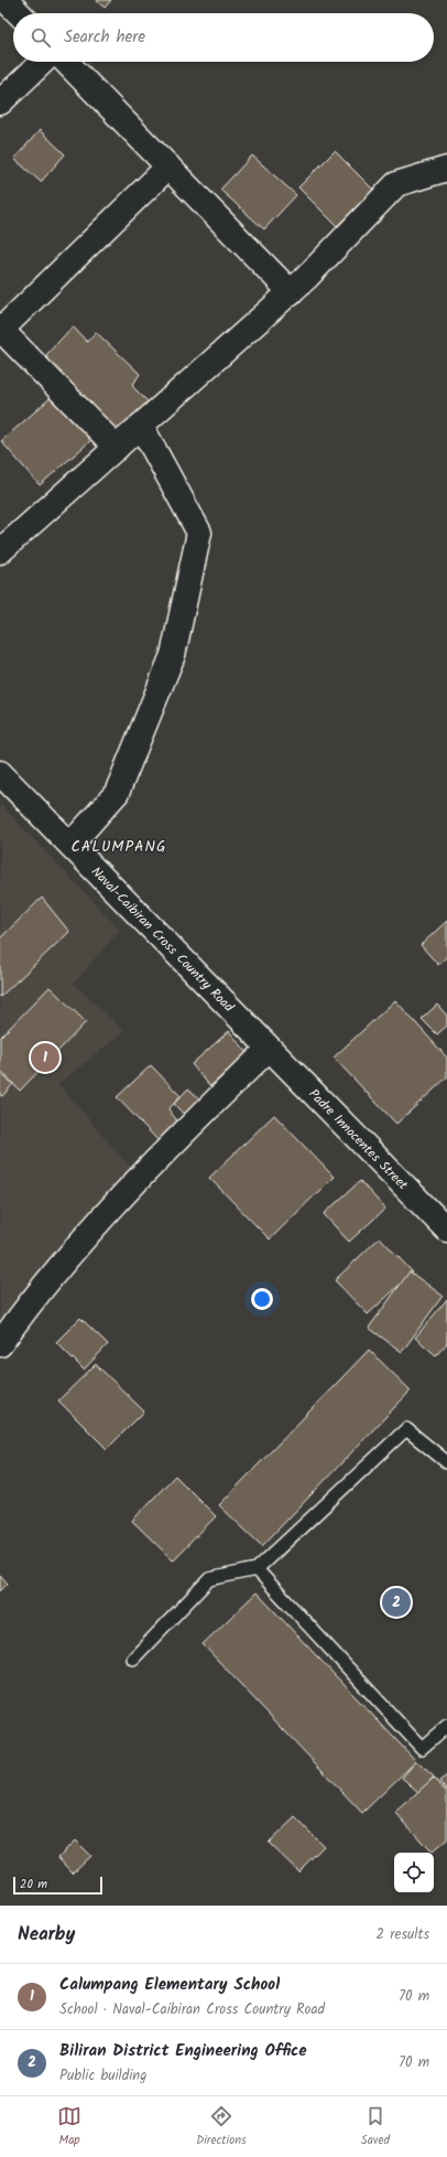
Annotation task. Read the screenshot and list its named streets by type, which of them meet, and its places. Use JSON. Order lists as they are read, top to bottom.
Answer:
{
  "streets": {
    "street": ["Naval-Caibiran Cross Country Road", "Padre Innocentes Street"]
  },
  "crossings": [
    ["Naval-Caibiran Cross Country Road", "Padre Innocentes Street"]
  ],
  "districts": ["CALUMPANG"],
  "scale_bar": "20 m",
  "page": {
    "search": "Search here",
    "pins": ["1", "2"],
    "scale": "20 m",
    "heading": ["Nearby", "2 results"],
    "list": [
      {
        "mark": "1",
        "name": "Calumpang Elementary School",
        "note": "School · Naval-Caibiran Cross Country Road",
        "value": "70 m"
      },
      {
        "mark": "2",
        "name": "Biliran District Engineering Office",
        "note": "Public building",
        "value": "70 m"
      }
    ],
    "nav": ["Map", "Directions", "Saved"]
  }
}
